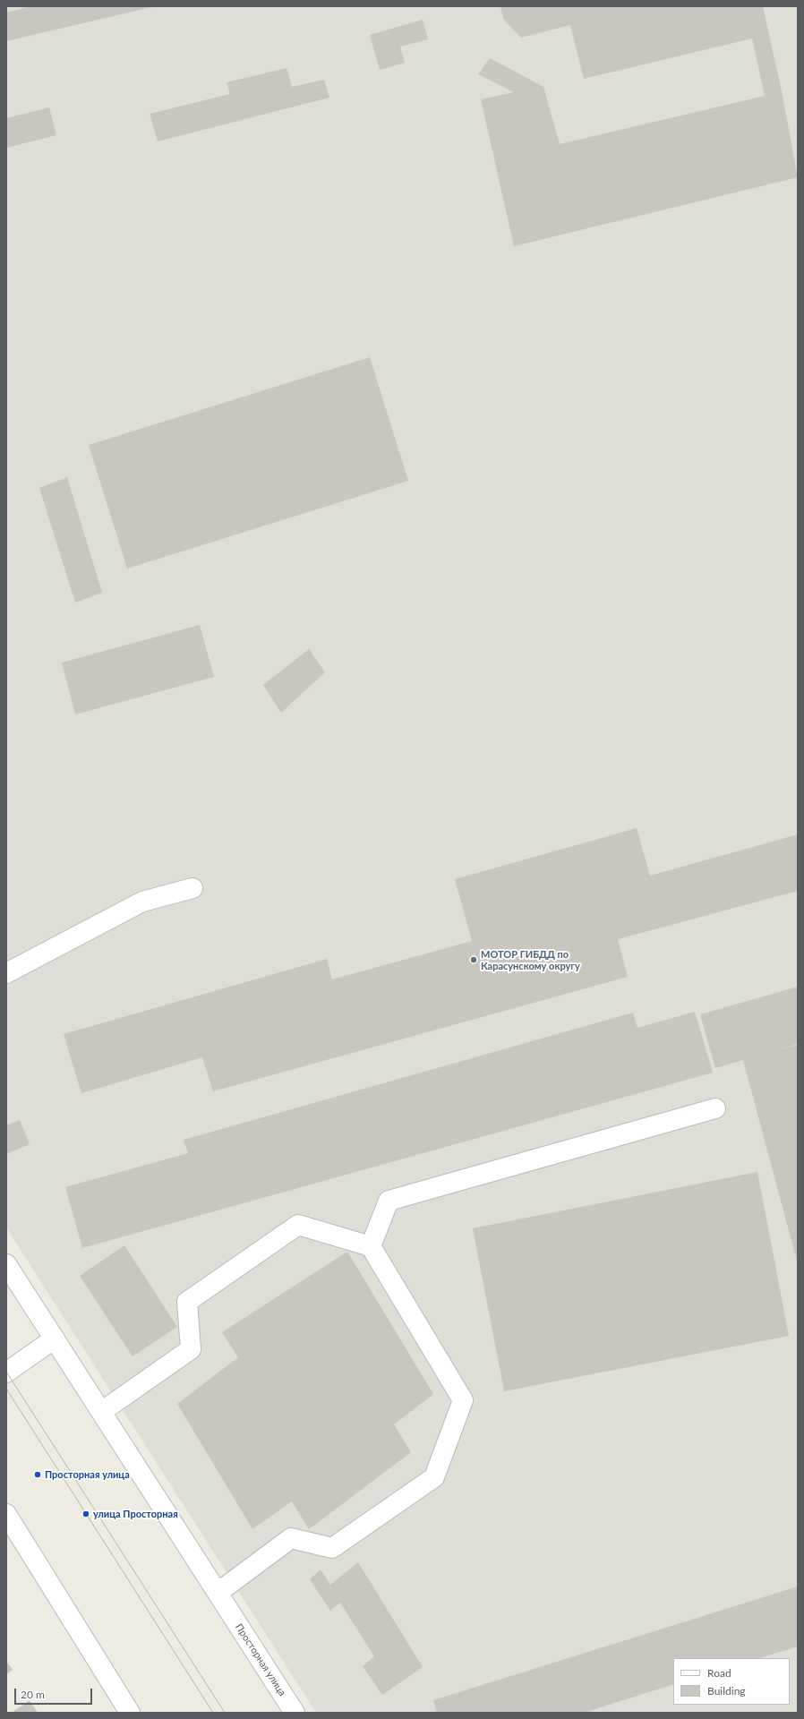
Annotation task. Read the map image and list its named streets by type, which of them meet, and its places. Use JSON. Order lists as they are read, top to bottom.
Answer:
{
  "streets": {
    "street": ["Просторная улица"]
  },
  "places": ["МОТОР ГИБДД по Карасунскому округу", "Просторная улица", "улица Просторная"],
  "legend": ["Road", "Building"],
  "scale_bar": "20 m"
}
